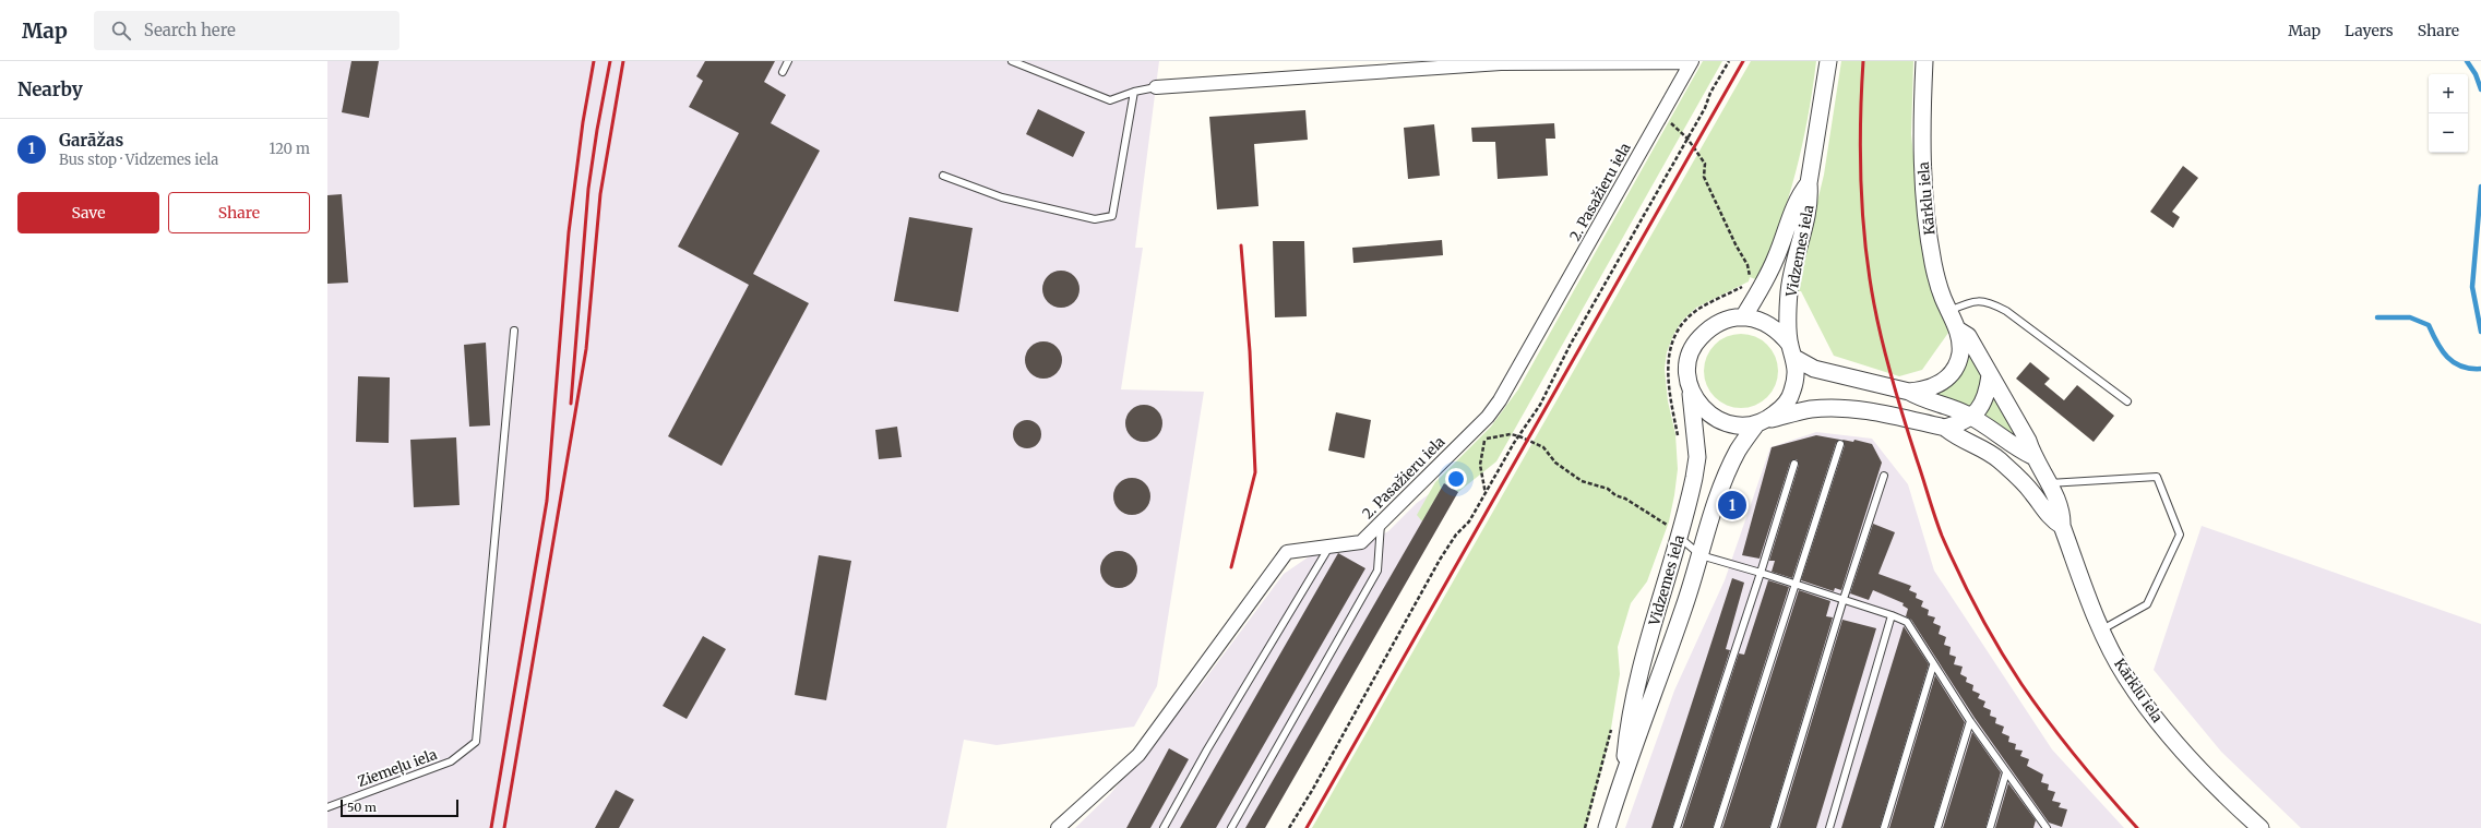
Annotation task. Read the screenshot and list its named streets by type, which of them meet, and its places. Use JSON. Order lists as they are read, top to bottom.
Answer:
{
  "streets": {
    "street": ["2. Pasažieru iela", "Kārklu iela", "Vidzemes iela"],
    "lane": ["Ziemeļu iela"]
  },
  "crossings": [
    ["Kārklu iela", "Vidzemes iela"]
  ],
  "scale_bar": "50 m",
  "page": {
    "header": "Map",
    "search": "Search here",
    "nav": ["Map", "Layers", "Share"],
    "heading": "Nearby",
    "map_buttons": ["+", "−"],
    "list": [
      {
        "mark": "1",
        "name": "Garāžas",
        "note": "Bus stop · Vidzemes iela",
        "value": "120 m"
      }
    ],
    "buttons": ["Save", "Share"],
    "pins": "1",
    "scale": "50 m"
  }
}
